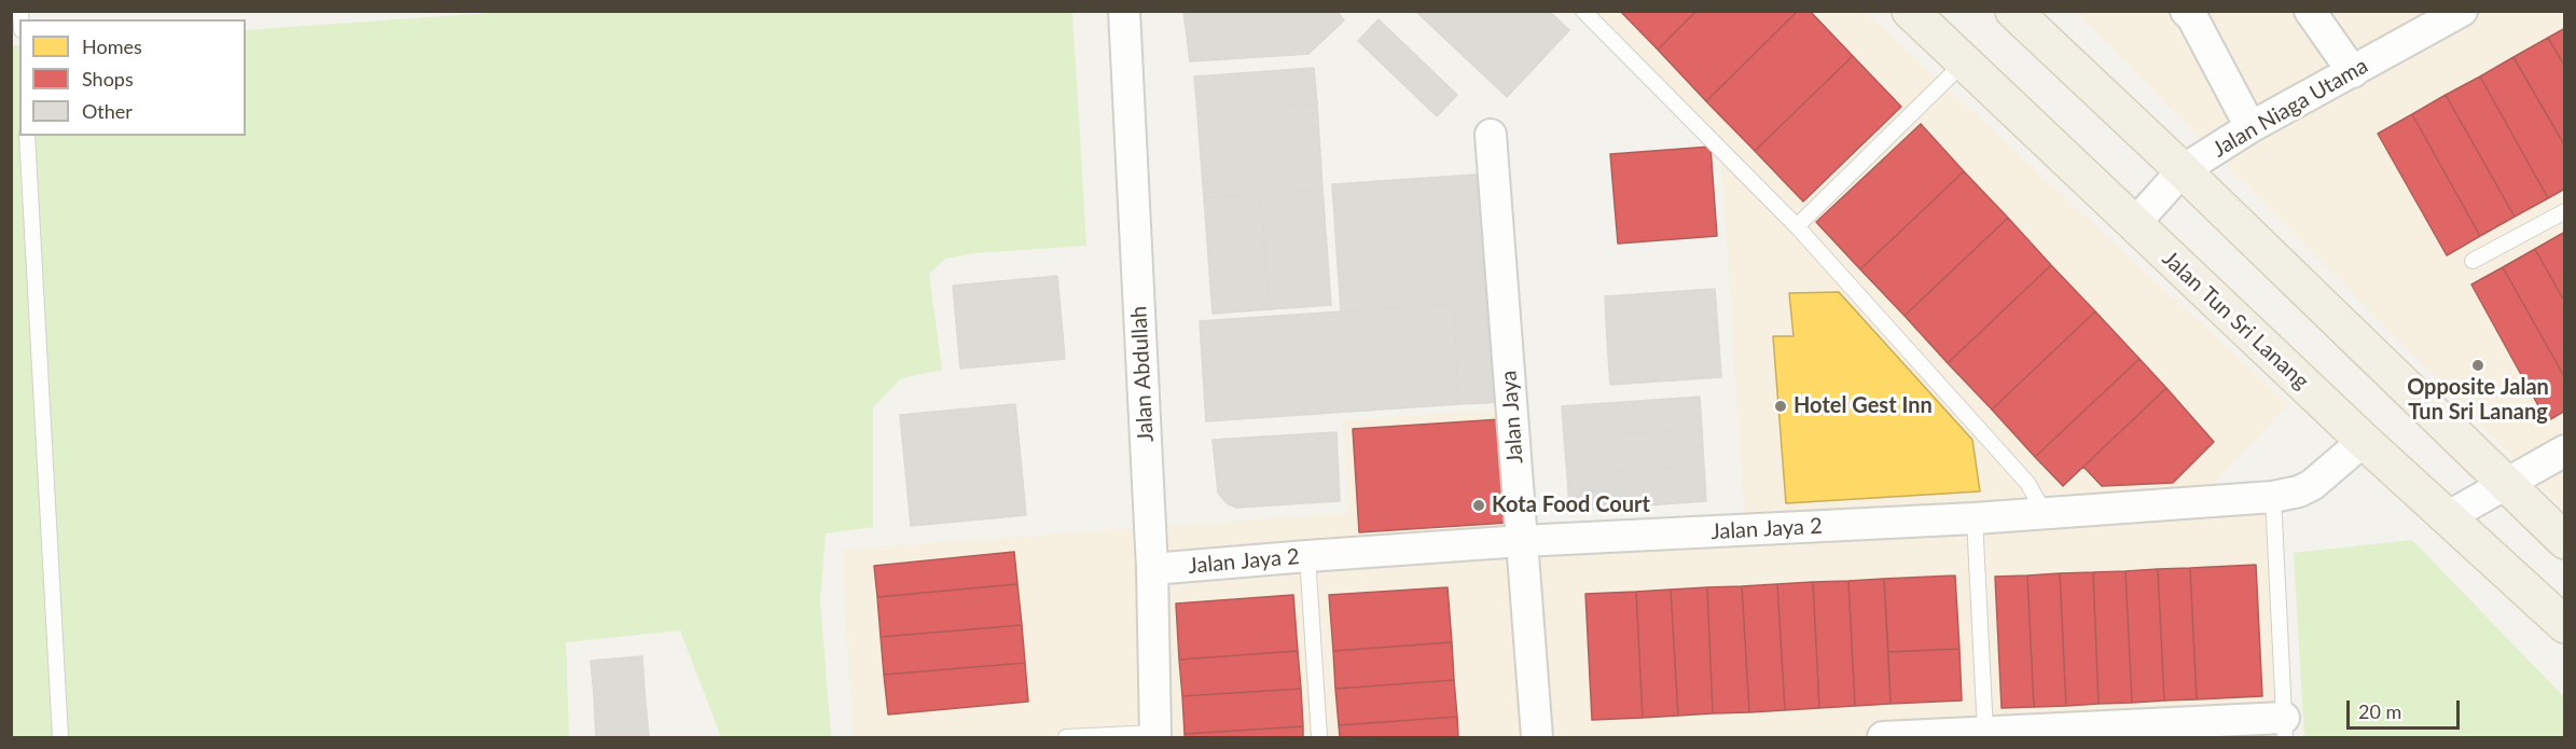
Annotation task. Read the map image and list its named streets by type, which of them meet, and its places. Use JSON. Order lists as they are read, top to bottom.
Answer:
{
  "streets": {
    "main road": ["Jalan Tun Sri Lanang"],
    "street": [
      "Jalan Niaga Utama",
      "Jalan Abdullah",
      "Jalan Jaya",
      "Jalan Jaya 2"
    ]
  },
  "crossings": [
    ["Jalan Niaga Utama", "Jalan Tun Sri Lanang"],
    ["Jalan Tun Sri Lanang", "Jalan Jaya 2"],
    ["Jalan Abdullah", "Jalan Jaya 2"],
    ["Jalan Jaya", "Jalan Jaya 2"]
  ],
  "places": ["Opposite Jalan Tun Sri Lanang", "Hotel Gest Inn", "Kota Food Court"],
  "legend": ["Homes", "Shops", "Other"],
  "scale_bar": "20 m"
}
